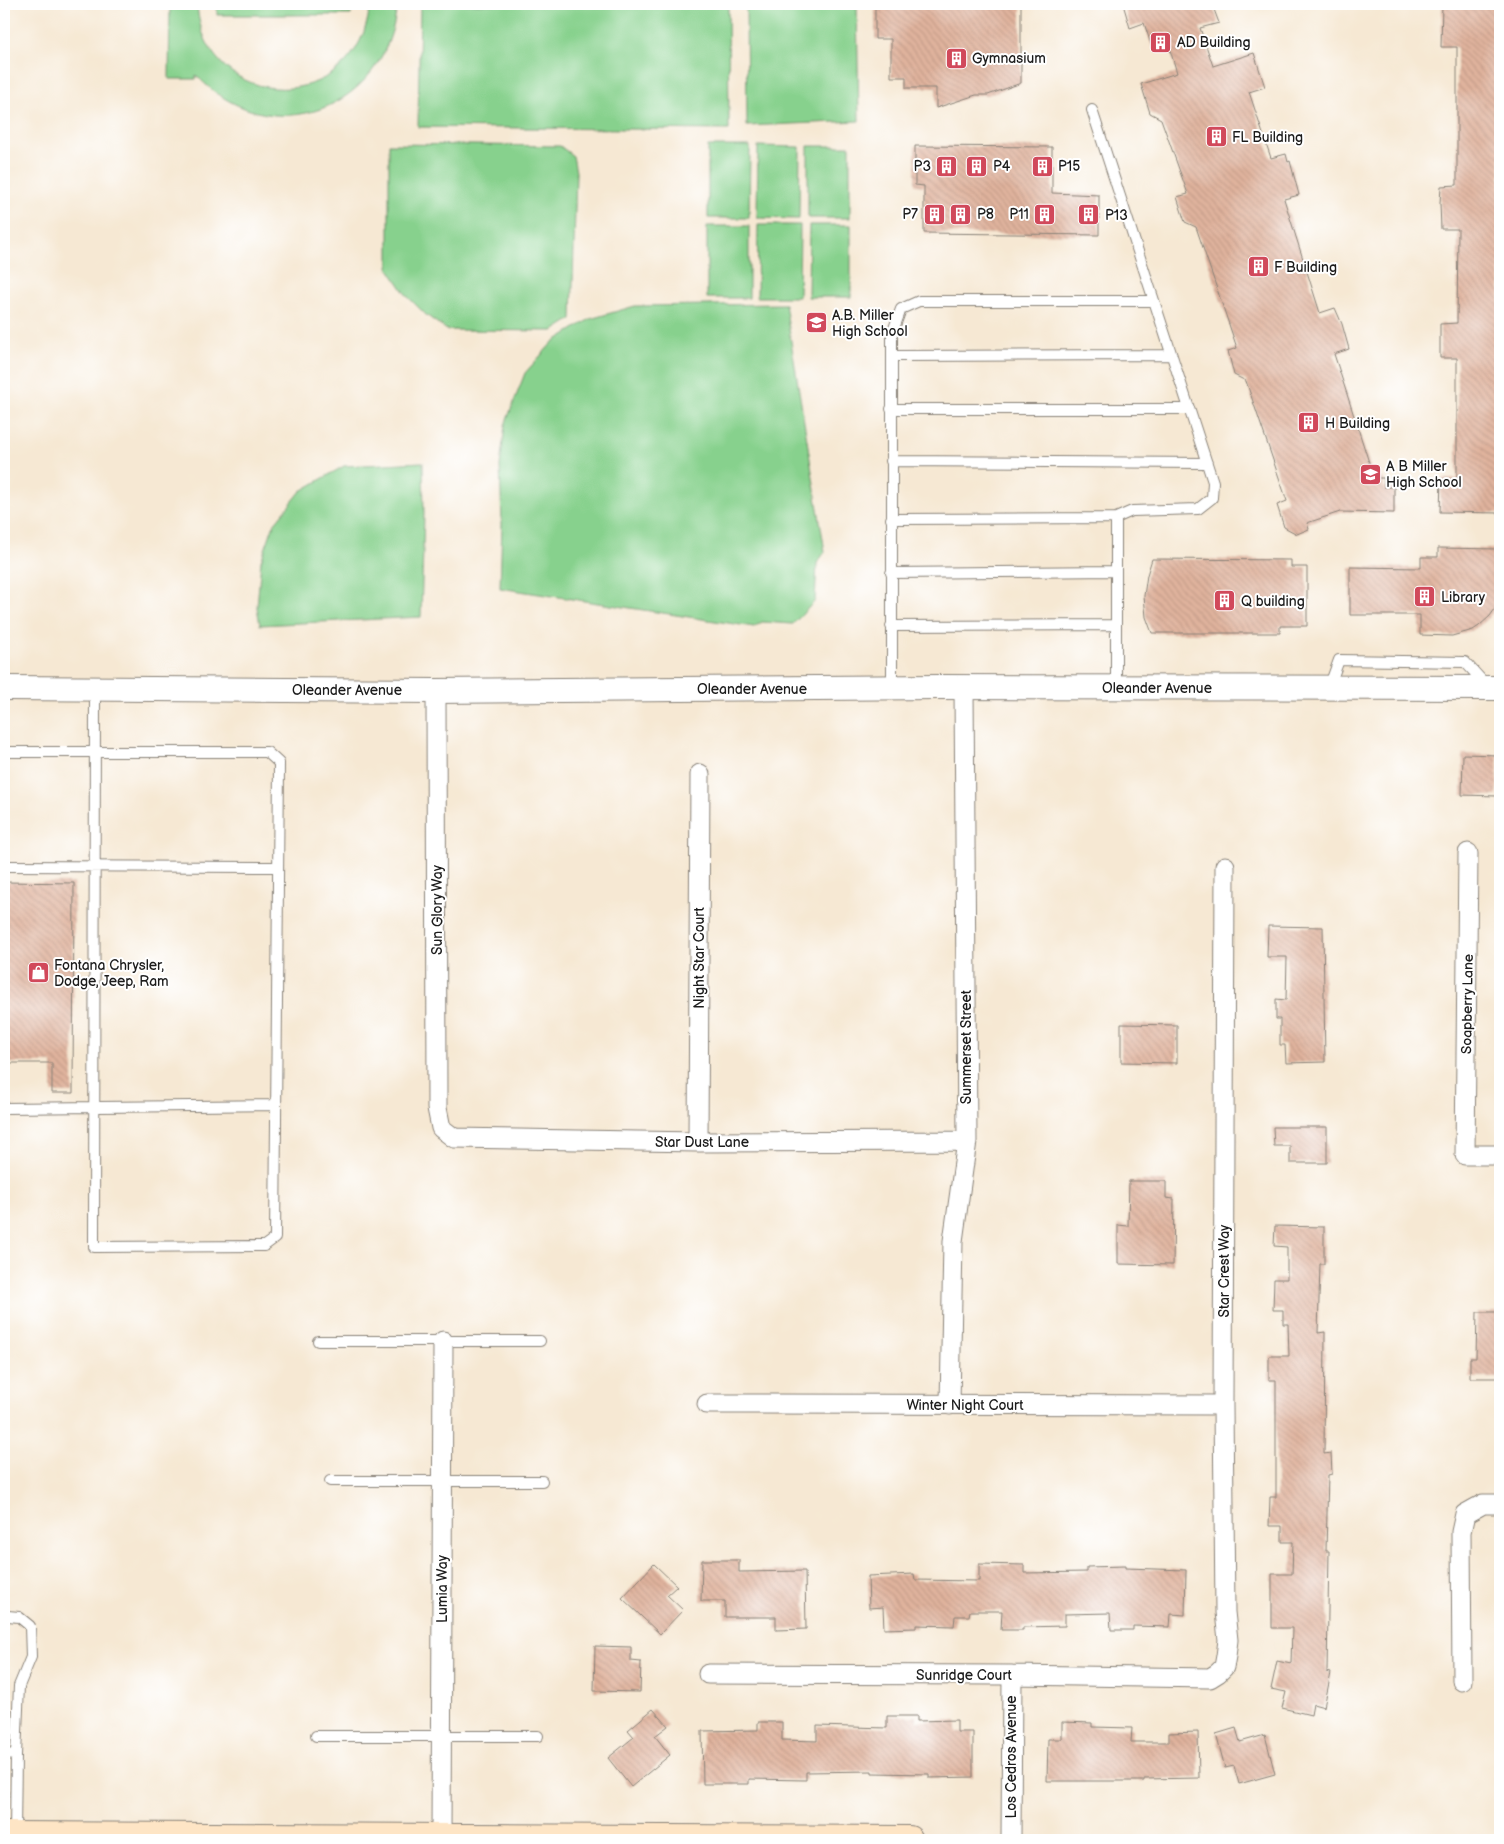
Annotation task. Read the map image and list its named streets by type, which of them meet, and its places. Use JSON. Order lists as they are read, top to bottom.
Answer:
{
  "streets": {
    "street": [
      "Oleander Avenue",
      "Sun Glory Way",
      "Night Star Court",
      "Soapberry Lane",
      "Summerset Street",
      "Star Dust Lane",
      "Star Crest Way",
      "Winter Night Court",
      "Lumia Way",
      "Sunridge Court",
      "Los Cedros Avenue"
    ]
  },
  "crossings": [
    ["Oleander Avenue", "Sun Glory Way"],
    ["Oleander Avenue", "Summerset Street"],
    ["Sun Glory Way", "Star Dust Lane"],
    ["Night Star Court", "Star Dust Lane"],
    ["Summerset Street", "Star Dust Lane"],
    ["Summerset Street", "Winter Night Court"],
    ["Star Crest Way", "Winter Night Court"],
    ["Star Crest Way", "Sunridge Court"],
    ["Sunridge Court", "Los Cedros Avenue"]
  ],
  "places": {
    "building": [
      "AD Building",
      "Gymnasium",
      "FL Building",
      "P3",
      "P4",
      "P15",
      "P7",
      "P8",
      "P11",
      "P13",
      "F Building",
      "H Building",
      "Library",
      "Q building"
    ],
    "school or university": ["A.B. Miller High School", "A B Miller High School"],
    "shop": ["Fontana Chrysler, Dodge, Jeep, Ram"]
  }
}
